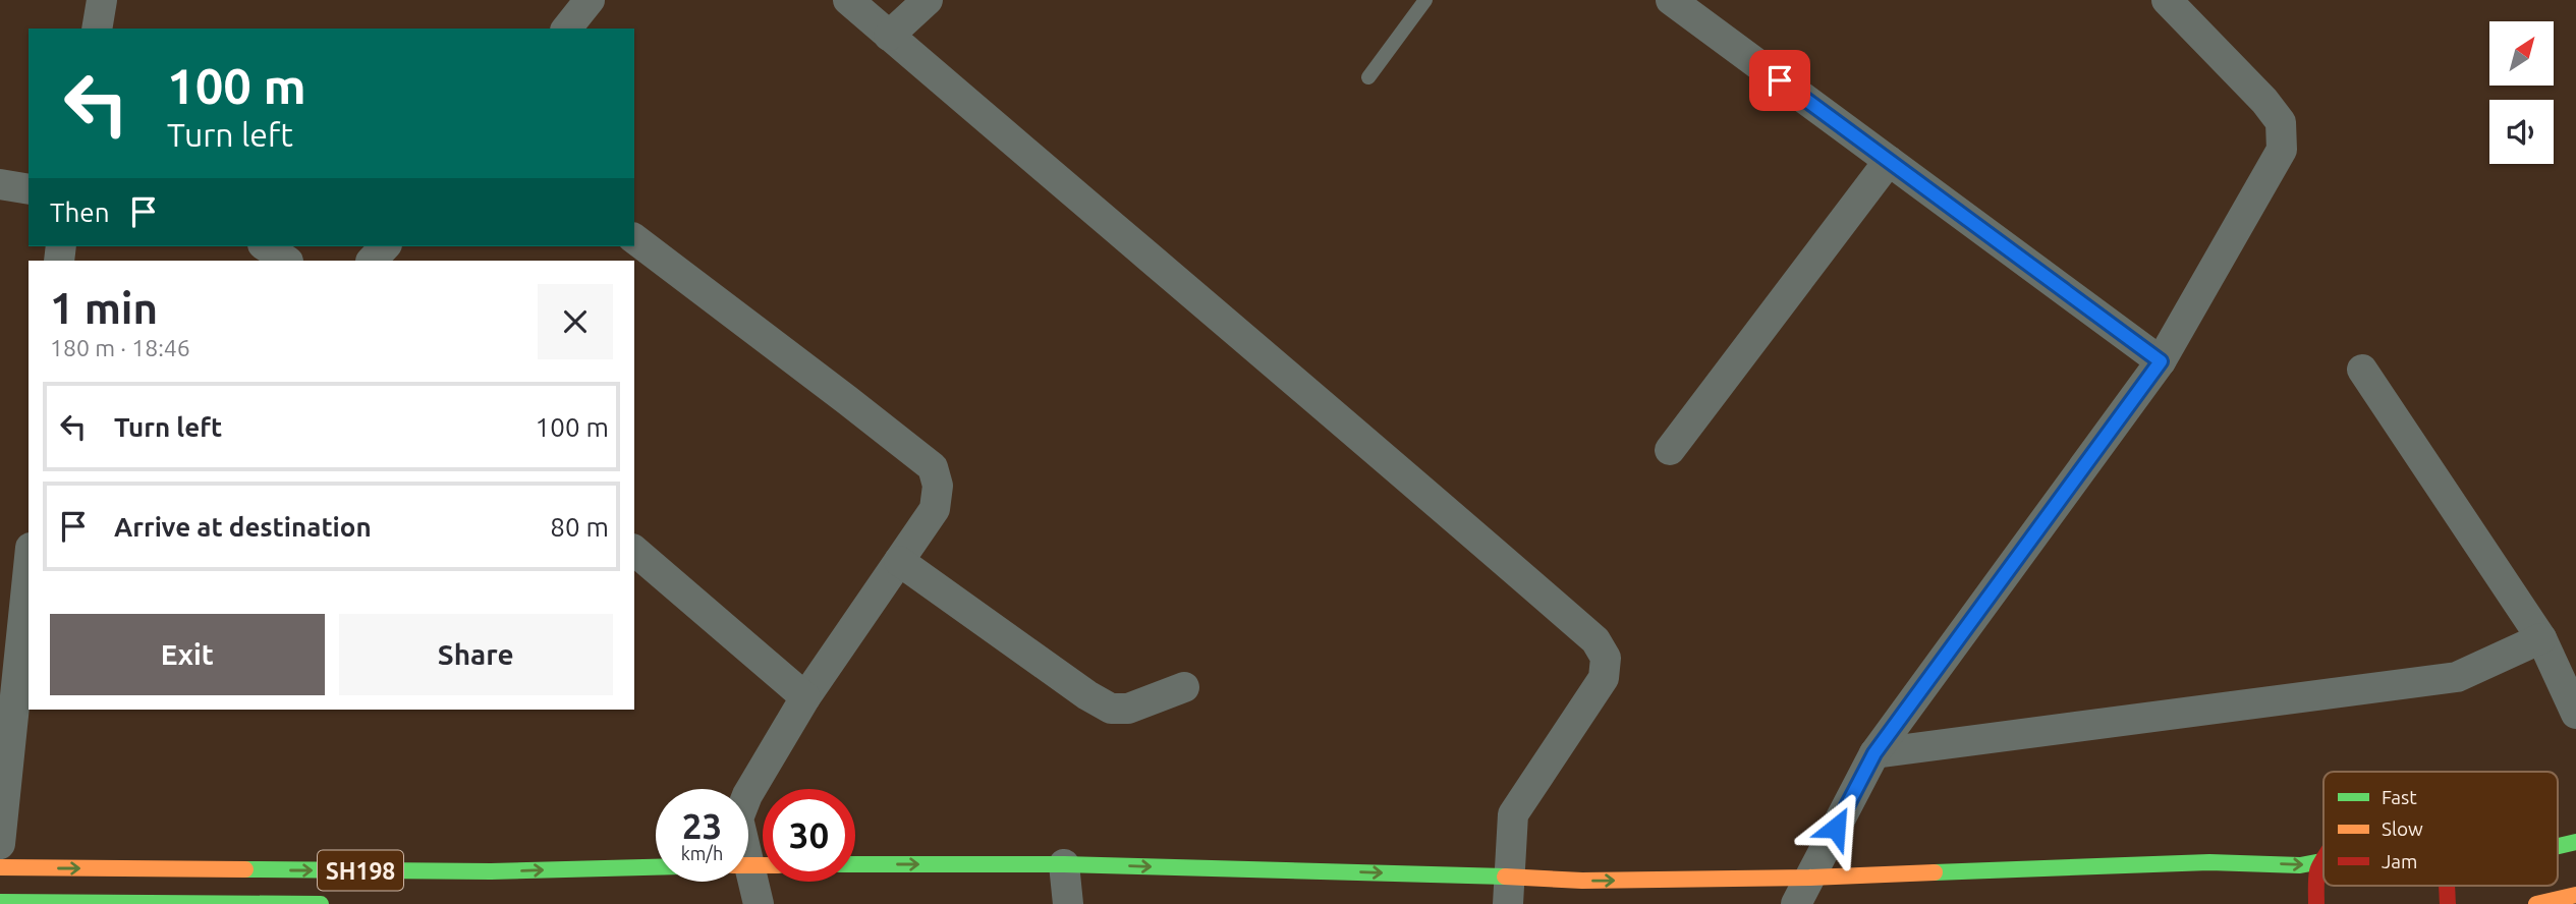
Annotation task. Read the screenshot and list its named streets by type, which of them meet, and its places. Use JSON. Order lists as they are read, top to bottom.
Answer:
{
  "streets": {
    "main road": ["SH198"]
  },
  "legend": ["Fast", "Slow", "Jam"],
  "north": "top right",
  "page": {
    "turn": ["100 m", "Turn left"],
    "then": "Then",
    "heading": ["1 min", "180 m · 18:46"],
    "list": [
      {
        "name": "Turn left",
        "value": "100 m"
      },
      {
        "name": "Arrive at destination",
        "value": "80 m"
      }
    ],
    "buttons": ["Exit", "Share"],
    "speed": "23 km/h",
    "limit": "30"
  }
}
